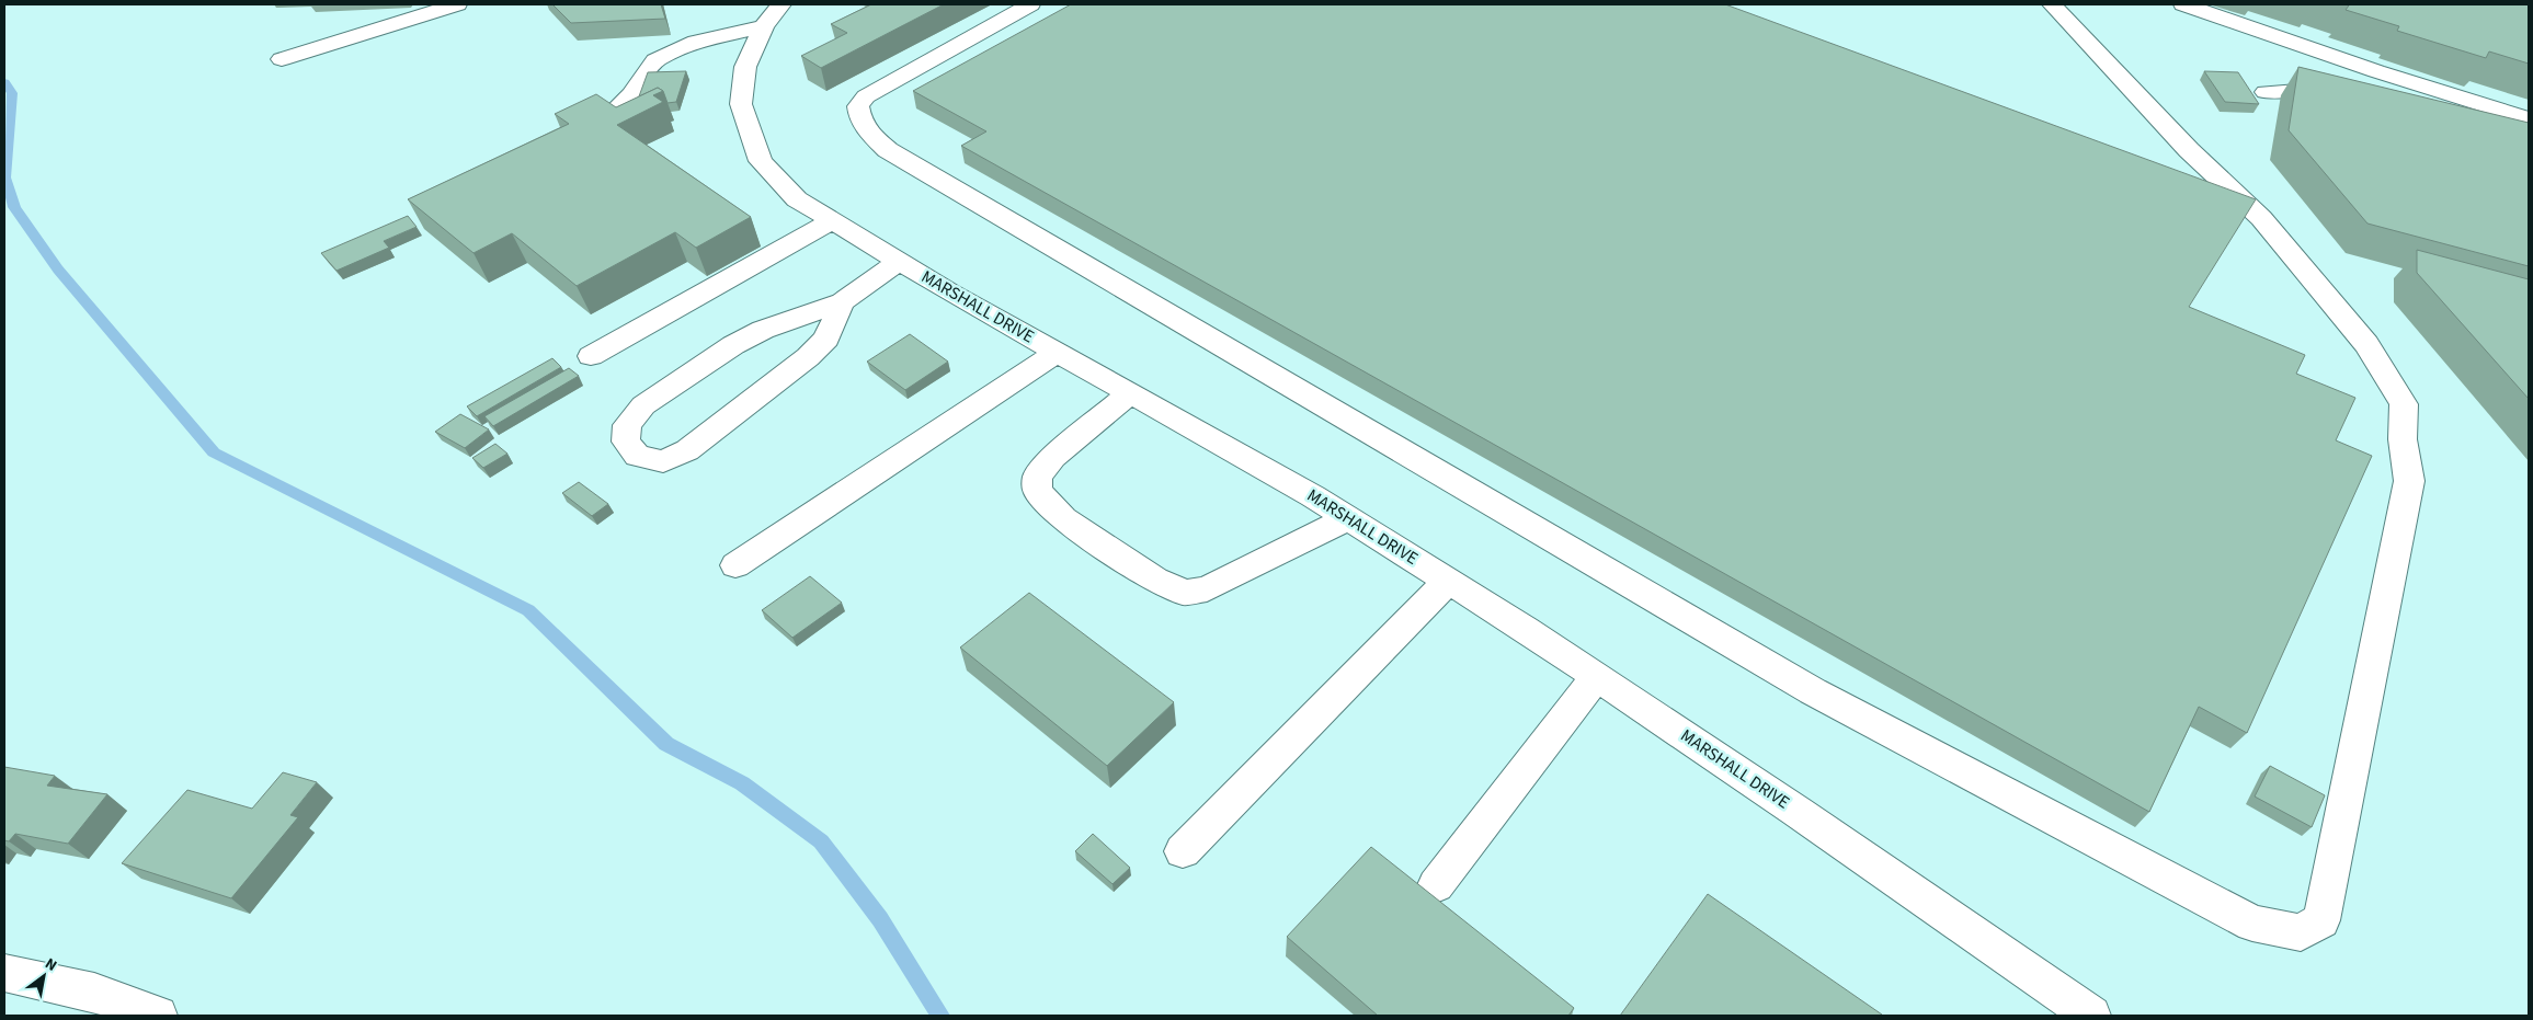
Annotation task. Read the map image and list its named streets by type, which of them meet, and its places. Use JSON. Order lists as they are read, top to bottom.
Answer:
{
  "streets": {
    "street": ["MARSHALL DRIVE"]
  },
  "north": "top right"
}
